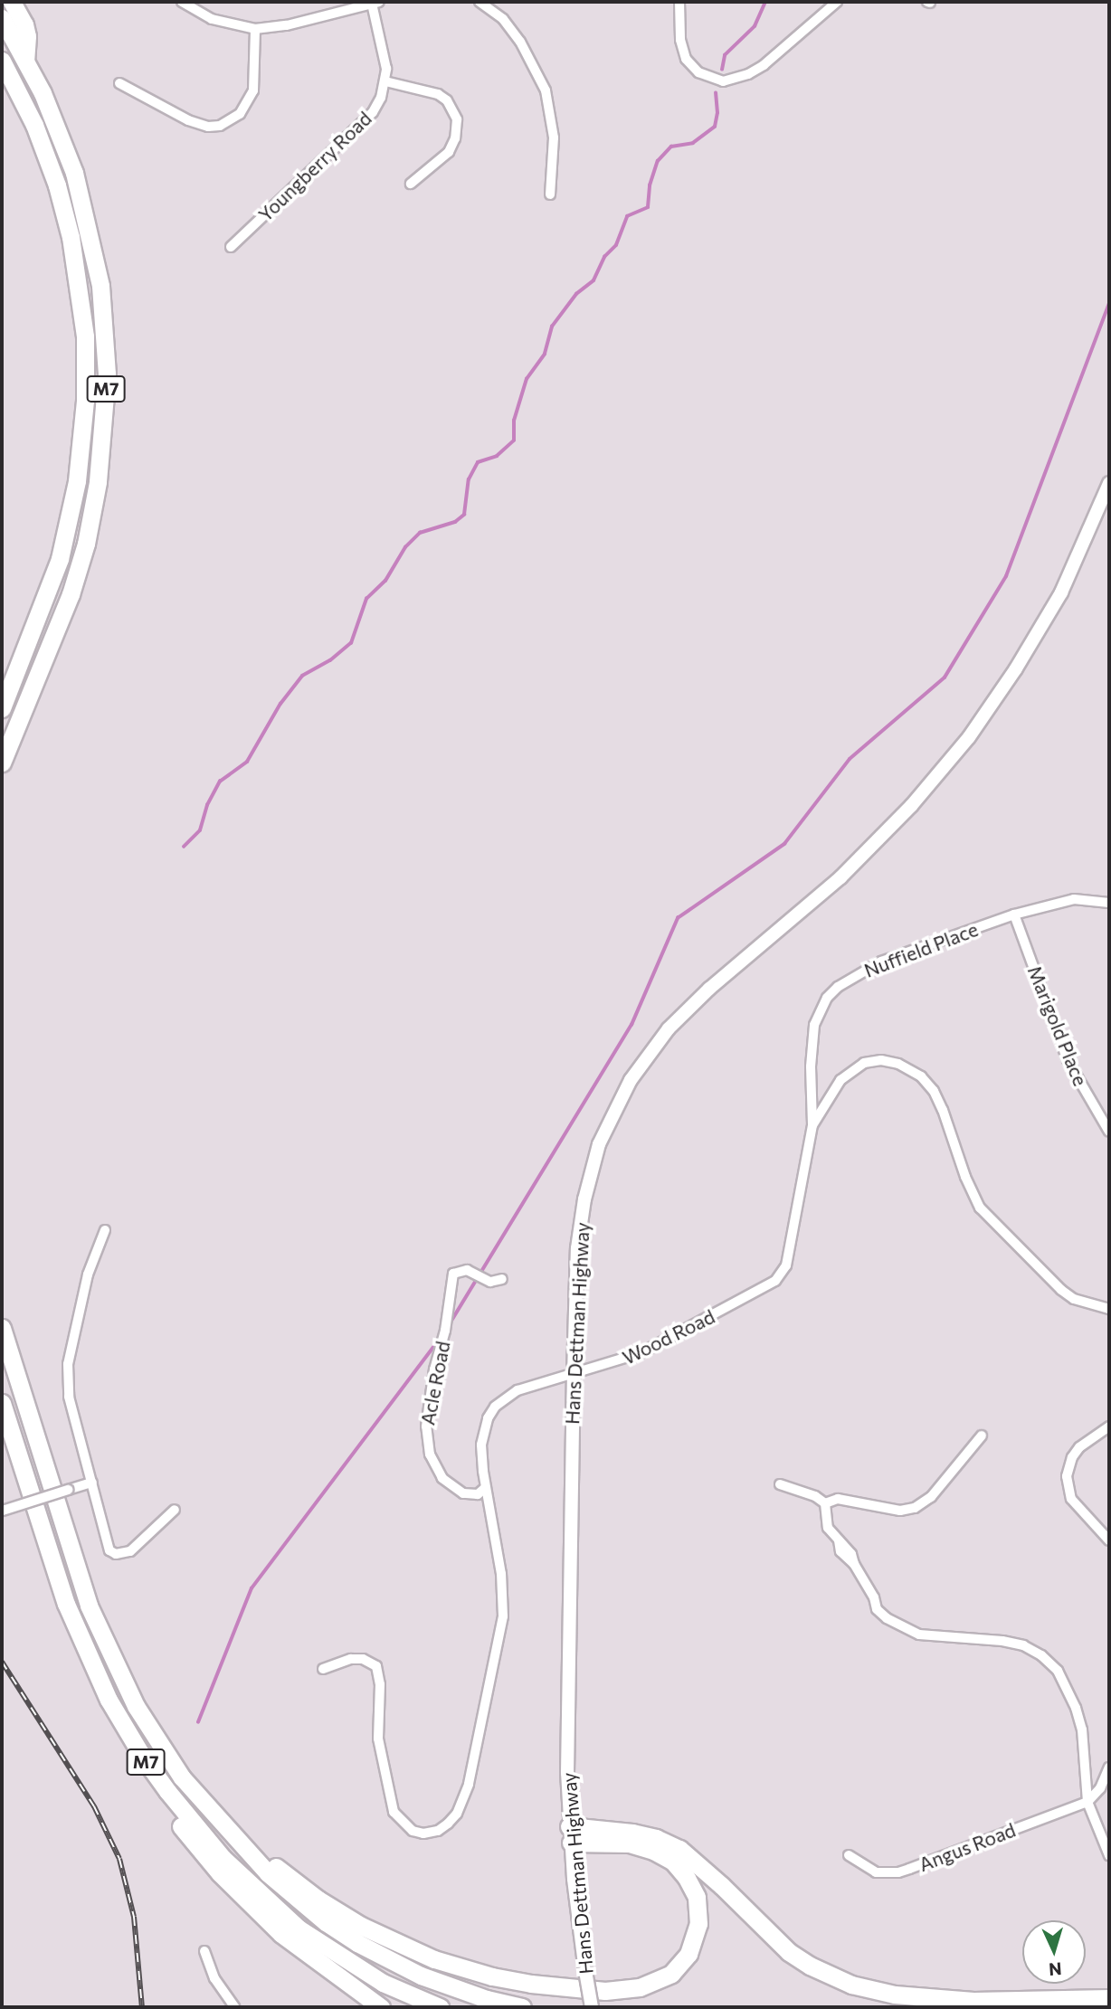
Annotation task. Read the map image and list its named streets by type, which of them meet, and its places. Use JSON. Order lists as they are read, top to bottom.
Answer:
{
  "streets": {
    "highway": ["M7"],
    "street": [
      "Youngberry Road",
      "Nuffield Place",
      "Marigold Place",
      "Hans Dettman Highway",
      "Wood Road",
      "Acle Road",
      "Angus Road"
    ]
  },
  "crossings": [
    ["Nuffield Place", "Marigold Place"],
    ["Nuffield Place", "Wood Road"],
    ["Hans Dettman Highway", "Wood Road"],
    ["Wood Road", "Acle Road"]
  ],
  "north": "bottom"
}
